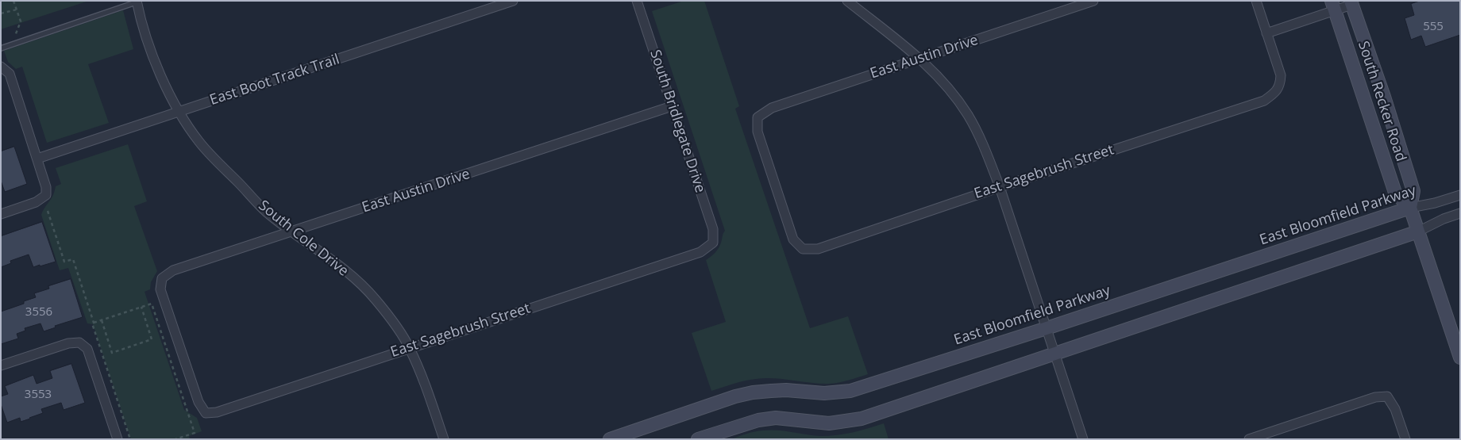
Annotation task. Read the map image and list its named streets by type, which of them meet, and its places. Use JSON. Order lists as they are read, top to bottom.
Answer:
{
  "streets": {
    "street": [
      "East Austin Drive",
      "East Boot Track Trail",
      "South Recker Road",
      "South Bridlegate Drive",
      "East Sagebrush Street",
      "East Bloomfield Parkway",
      "South Cole Drive"
    ]
  },
  "crossings": [
    ["East Austin Drive", "South Bridlegate Drive"],
    ["East Austin Drive", "East Sagebrush Street"],
    ["East Austin Drive", "South Cole Drive"],
    ["East Boot Track Trail", "South Cole Drive"],
    ["South Recker Road", "East Bloomfield Parkway"],
    ["South Bridlegate Drive", "East Sagebrush Street"],
    ["East Sagebrush Street", "South Cole Drive"]
  ],
  "house_numbers": ["555", "3556", "3553"]
}
